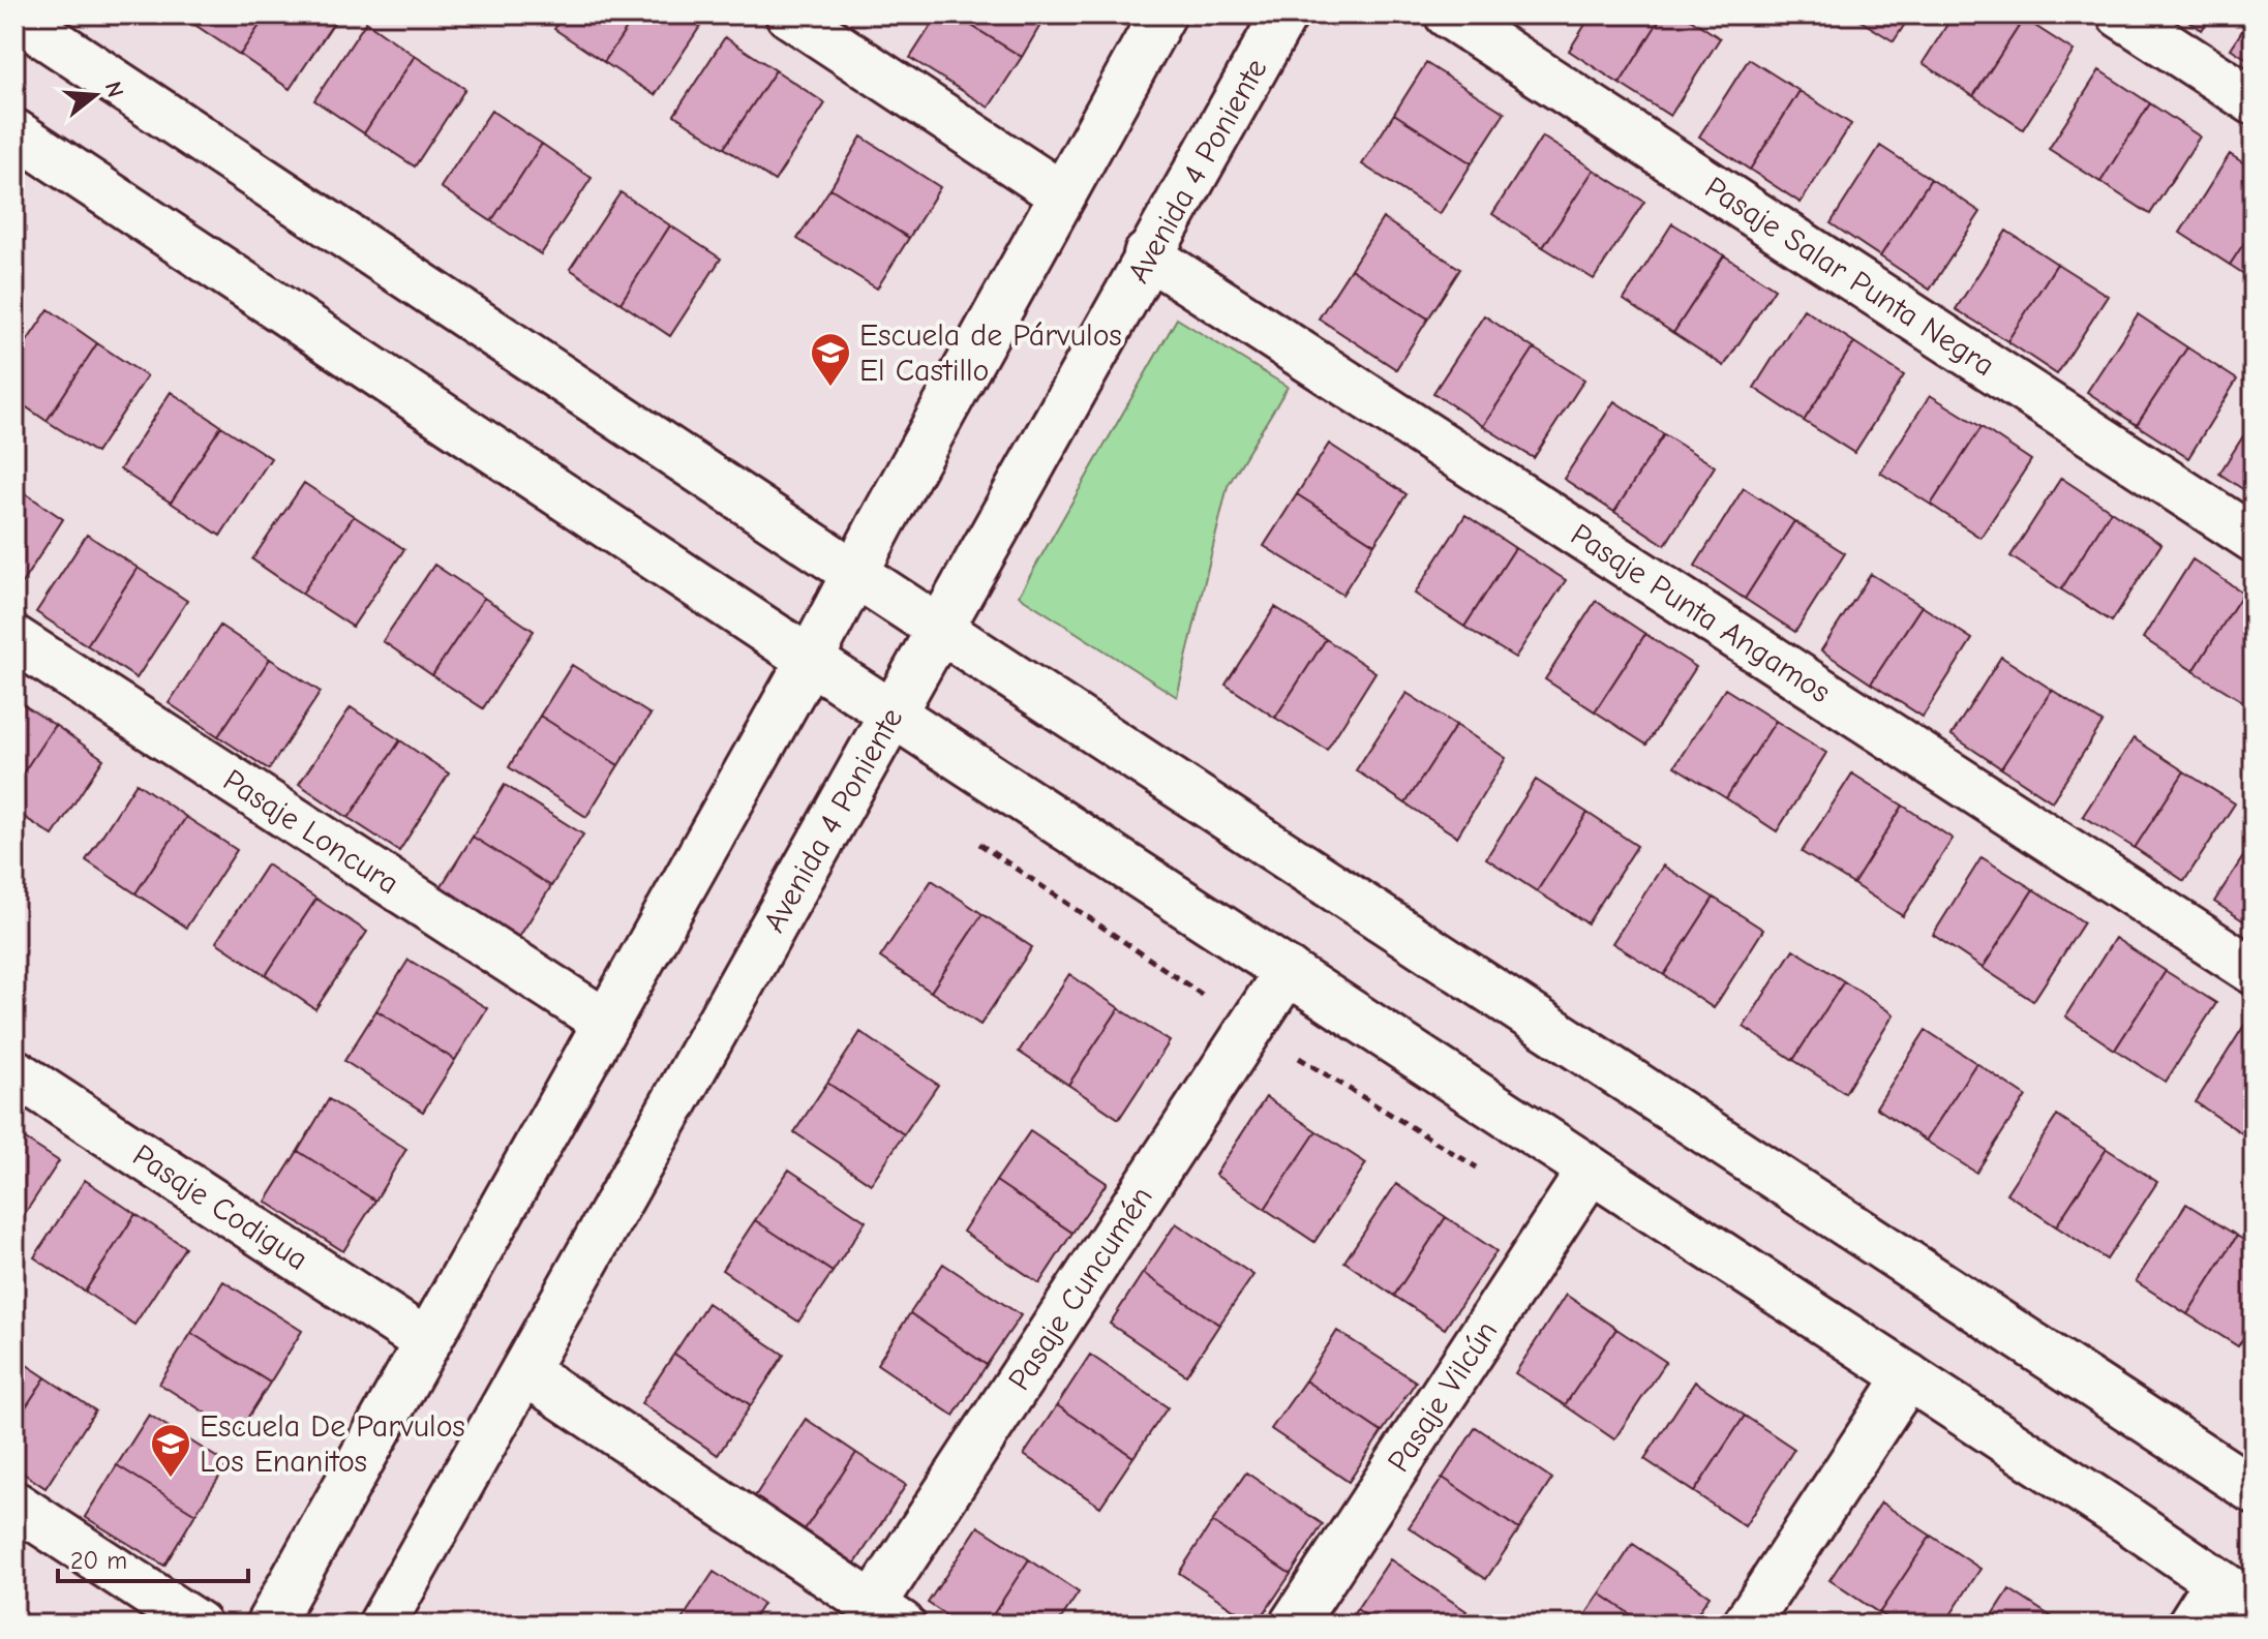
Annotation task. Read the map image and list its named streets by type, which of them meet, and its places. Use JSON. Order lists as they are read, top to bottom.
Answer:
{
  "streets": {
    "street": [
      "Avenida 4 Poniente",
      "Pasaje Salar Punta Negra",
      "Pasaje Punta Angamos",
      "Pasaje Loncura",
      "Pasaje Codigua",
      "Pasaje Cuncumén",
      "Pasaje Vilcún"
    ]
  },
  "crossings": [
    ["Avenida 4 Poniente", "Pasaje Punta Angamos"]
  ],
  "places": {
    "school or university": ["Escuela de Párvulos El Castillo", "Escuela De Parvulos Los Enanitos"]
  },
  "scale_bar": "20 m",
  "north": "right"
}
